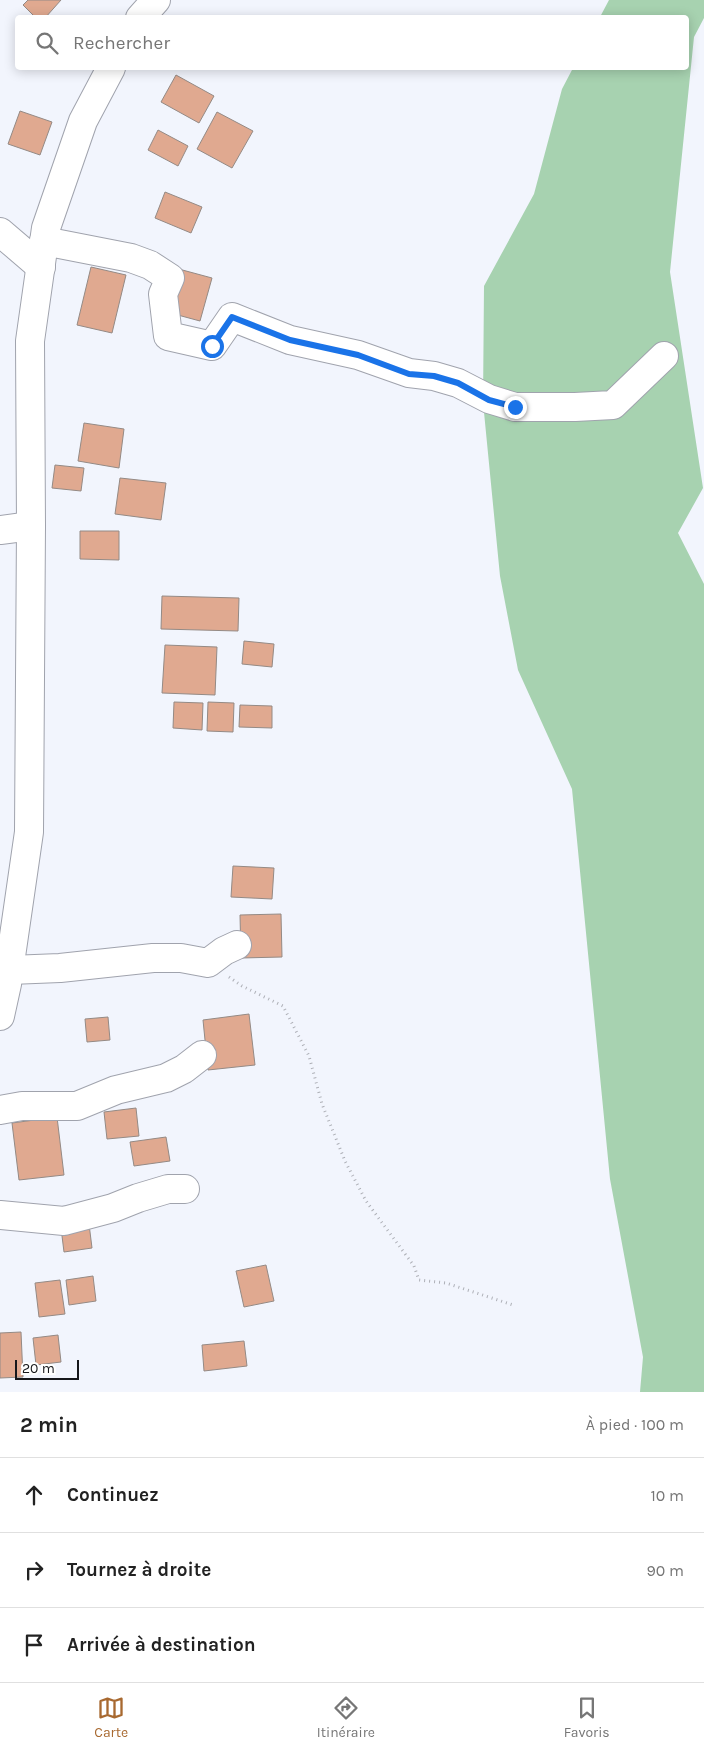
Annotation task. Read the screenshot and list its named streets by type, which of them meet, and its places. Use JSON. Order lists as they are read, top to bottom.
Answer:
{
  "scale_bar": "20 m",
  "page": {
    "search": "Rechercher",
    "scale": "20 m",
    "heading": ["2 min", "À pied · 100 m"],
    "list": [
      ["Continuez", "10 m"],
      ["Tournez à droite", "90 m"],
      "Arrivée à destination"
    ],
    "nav": ["Carte", "Itinéraire", "Favoris"]
  }
}
